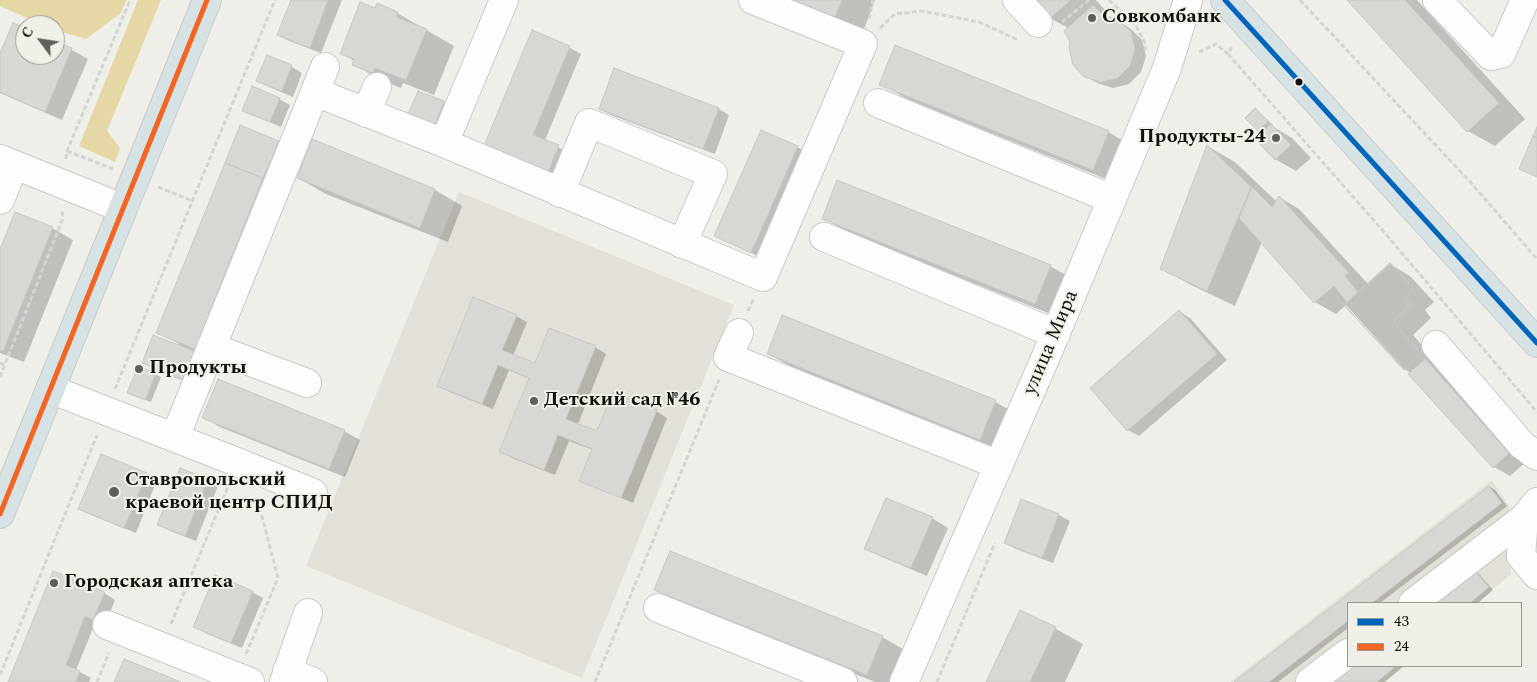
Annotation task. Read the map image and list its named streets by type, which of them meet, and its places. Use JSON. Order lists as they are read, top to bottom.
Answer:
{
  "streets": {
    "street": ["улица Мира"]
  },
  "places": [
    "Совкомбанк",
    "Продукты-24",
    "Продукты",
    "Детский сад №46",
    "Ставропольский краевой центр СПИД",
    "Городская аптека"
  ],
  "lines": ["transit line 43", "transit line 24"],
  "legend": ["43", "24"],
  "north": "top left"
}
